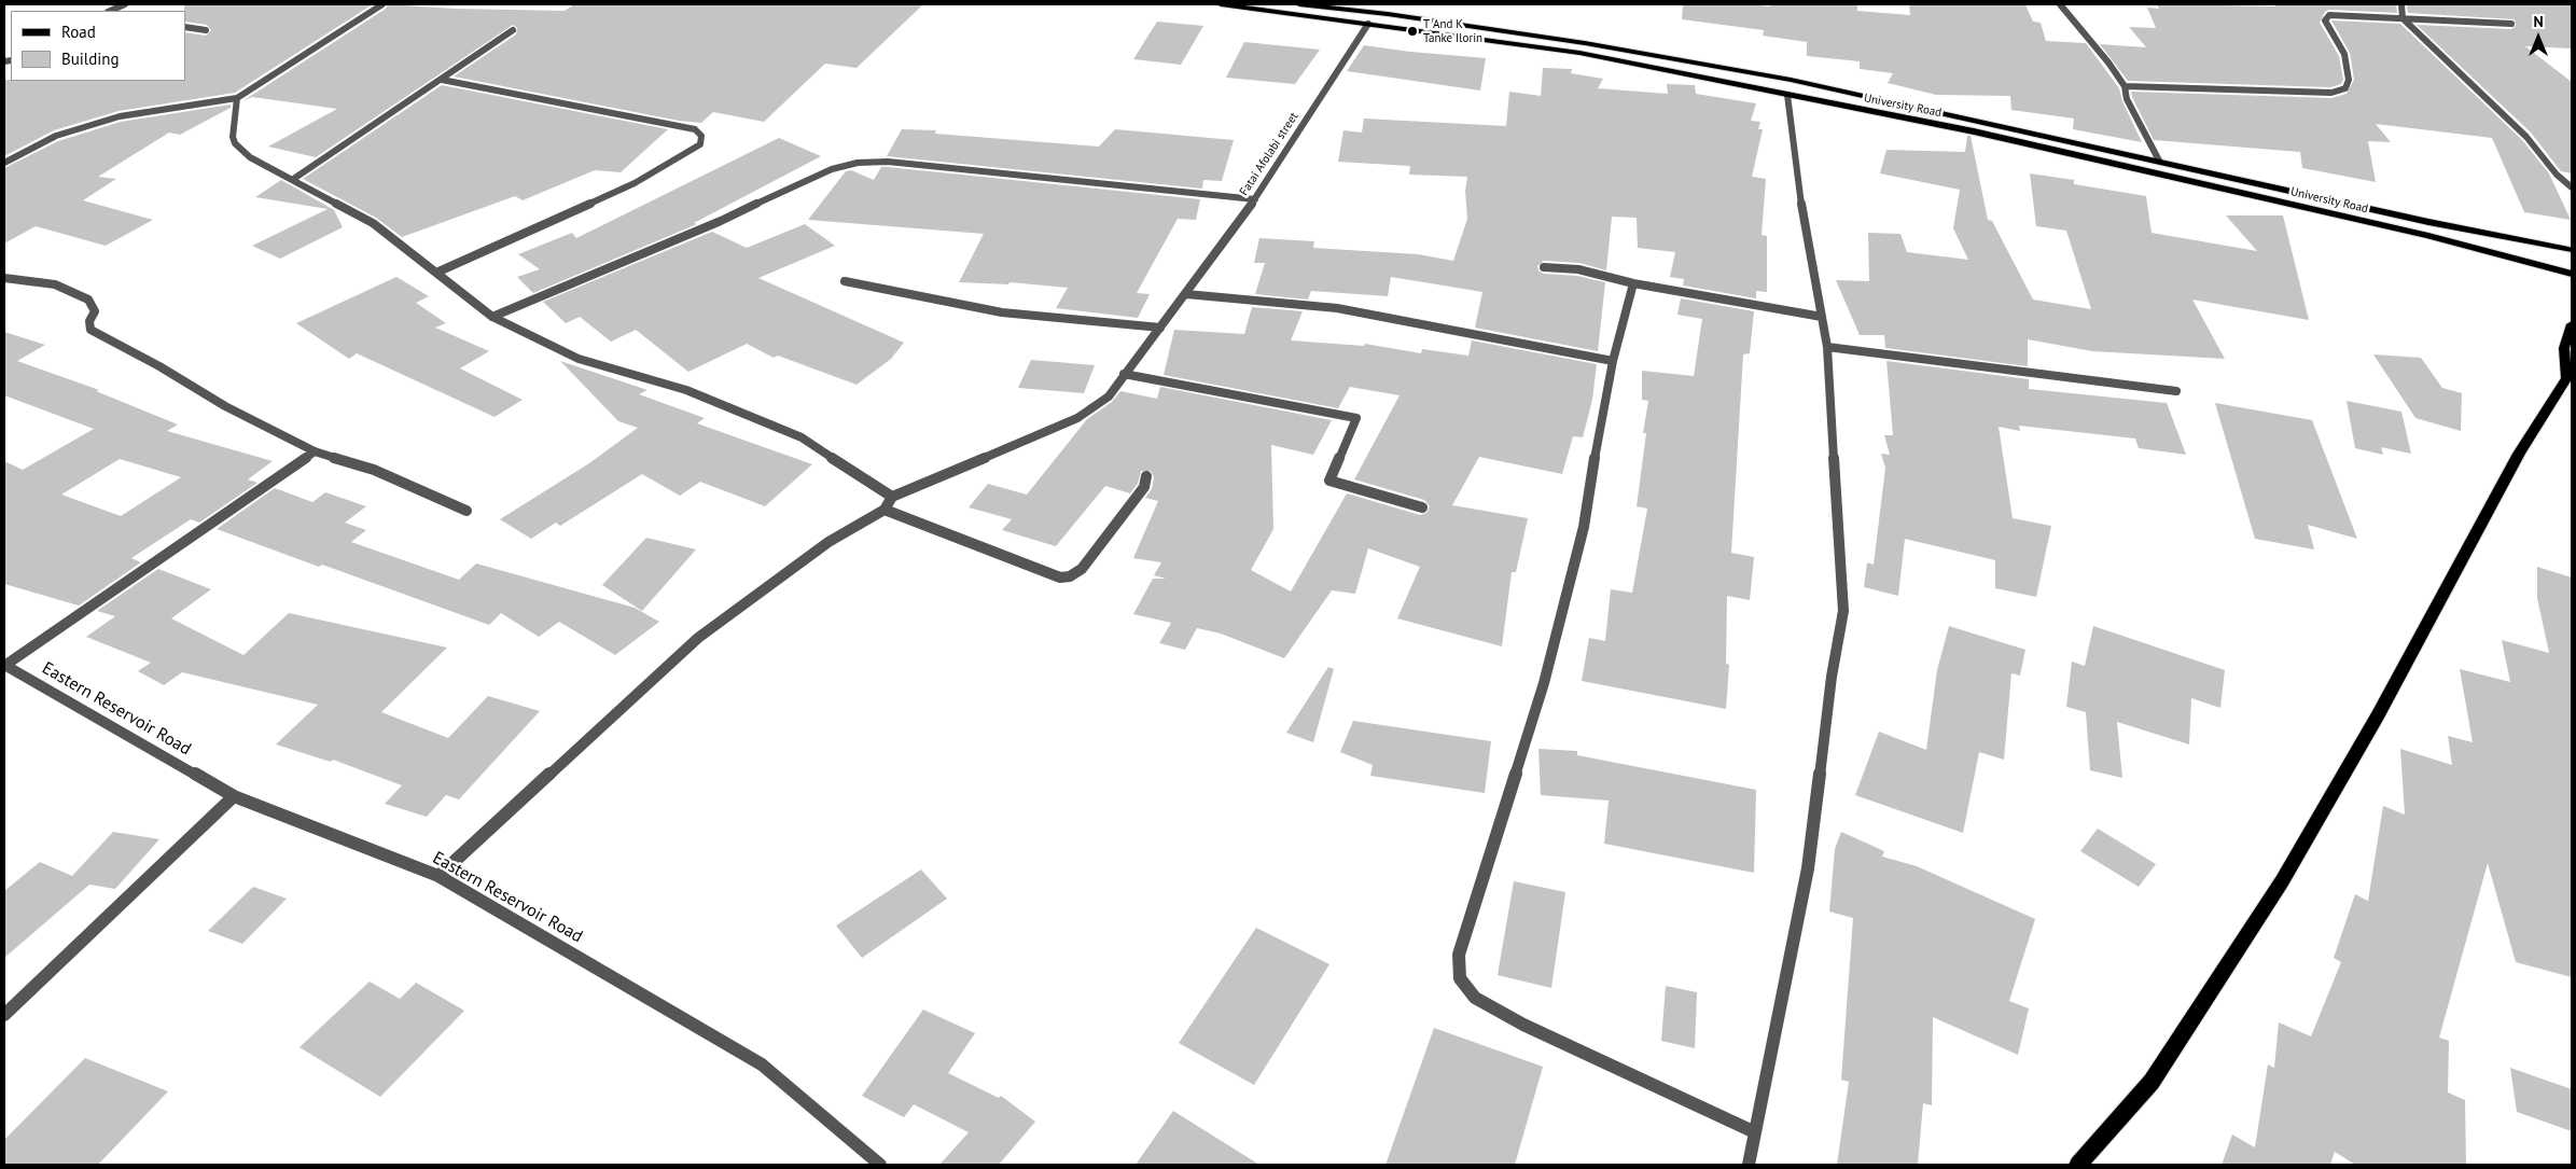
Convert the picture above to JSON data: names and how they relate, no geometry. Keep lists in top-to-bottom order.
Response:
{
  "streets": {
    "main road": ["University Road"],
    "street": ["Fatai Afolabi street", "Eastern Reservoir Road"]
  },
  "crossings": [
    ["University Road", "Fatai Afolabi street"]
  ],
  "places": ["T And K Tanke Ilorin"],
  "legend": ["Road", "Building"],
  "north": "top"
}
